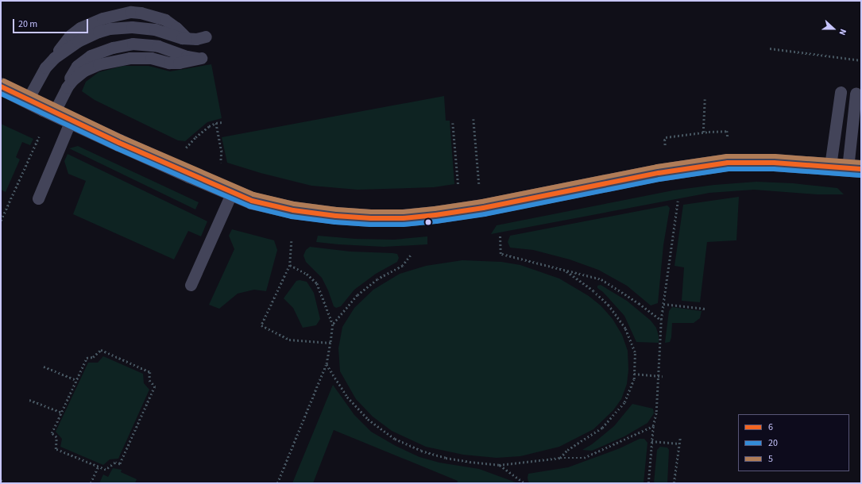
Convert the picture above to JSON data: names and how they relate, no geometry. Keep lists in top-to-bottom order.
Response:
{
  "lines": ["transit line 5", "transit line 6", "transit line 20"],
  "legend": ["6", "20", "5"],
  "scale_bar": "20 m",
  "north": "right"
}
